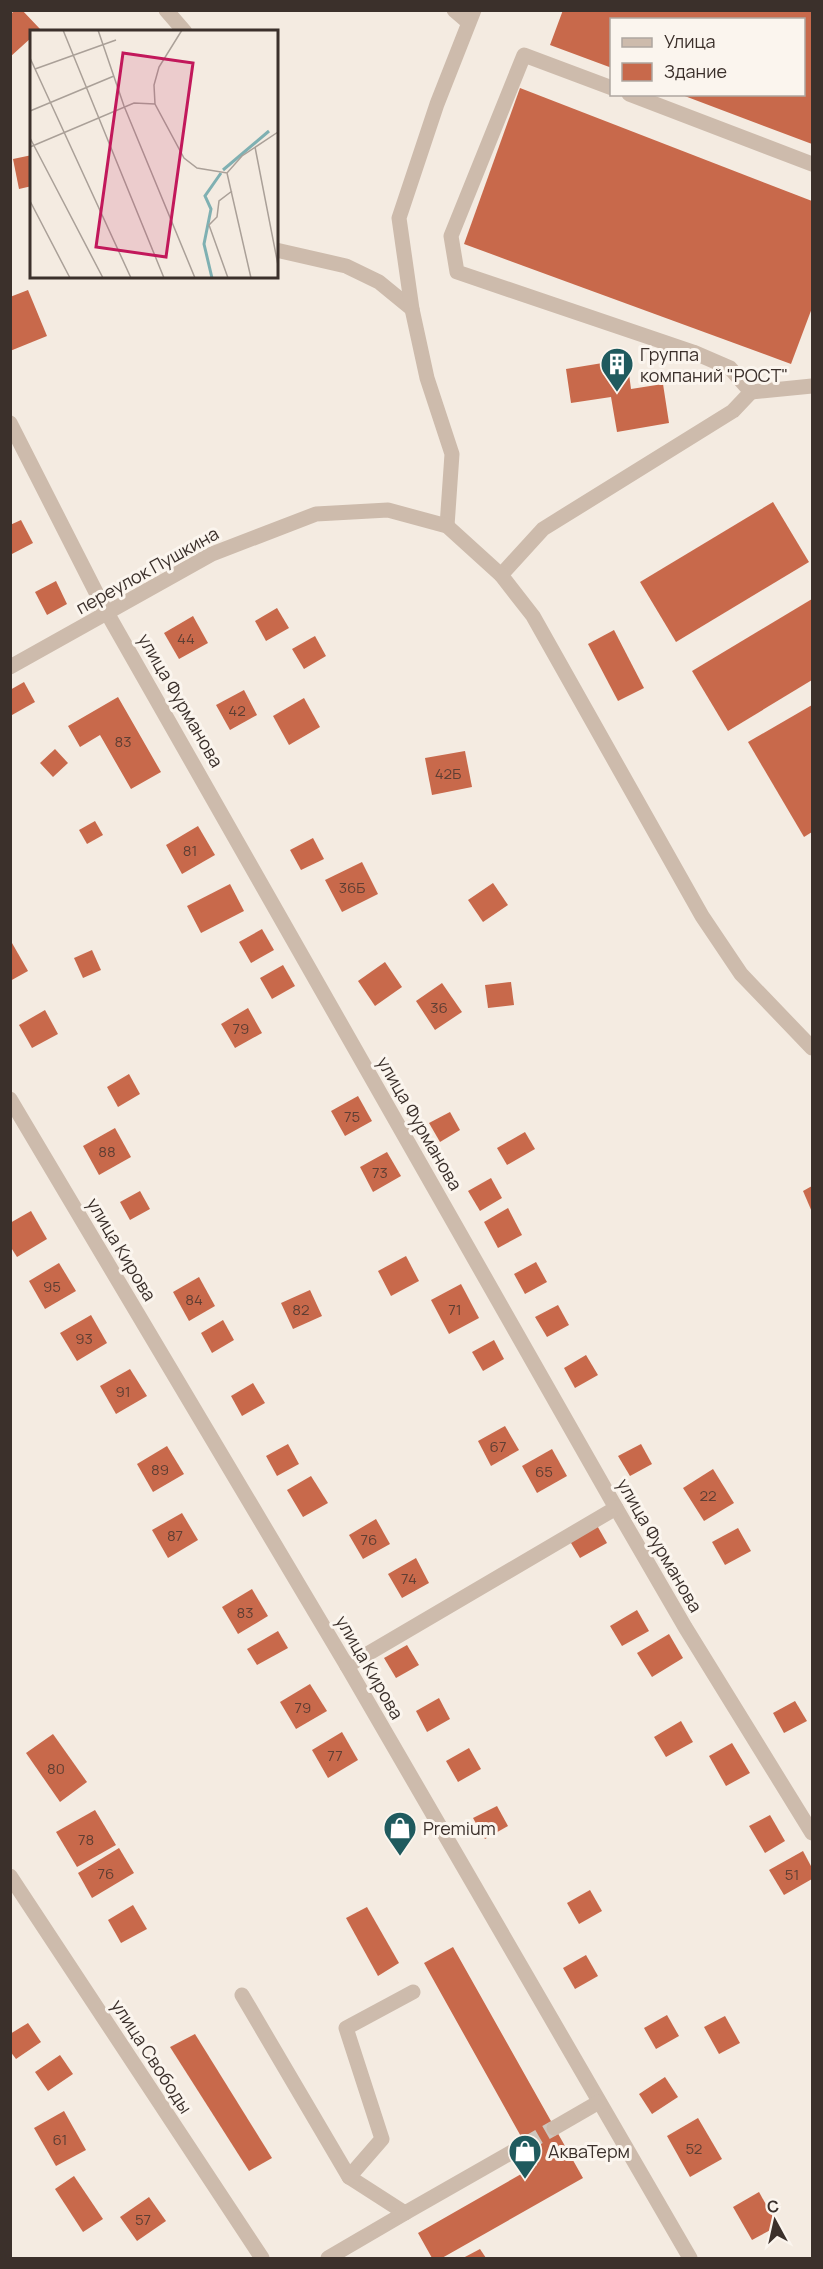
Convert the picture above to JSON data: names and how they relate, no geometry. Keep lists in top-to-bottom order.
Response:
{
  "streets": {
    "street": [
      "переулок Пушкина",
      "улица Фурманова",
      "улица Кирова",
      "улица Свободы"
    ]
  },
  "crossings": [
    ["переулок Пушкина", "улица Фурманова"]
  ],
  "places": {
    "building": ["Группа компаний \"РОСТ\""],
    "shop": ["Premium", "АкваТерм"]
  },
  "house_numbers": [
    "44",
    "42",
    "83",
    "42Б",
    "81",
    "36Б",
    "36",
    "79",
    "75",
    "88",
    "73",
    "95",
    "84",
    "82",
    "71",
    "93",
    "91",
    "67",
    "89",
    "65",
    "22",
    "87",
    "76",
    "74",
    "83",
    "79",
    "77",
    "80",
    "78",
    "76",
    "51",
    "61",
    "52",
    "57"
  ],
  "legend": ["Улица", "Здание"],
  "north": "top"
}
